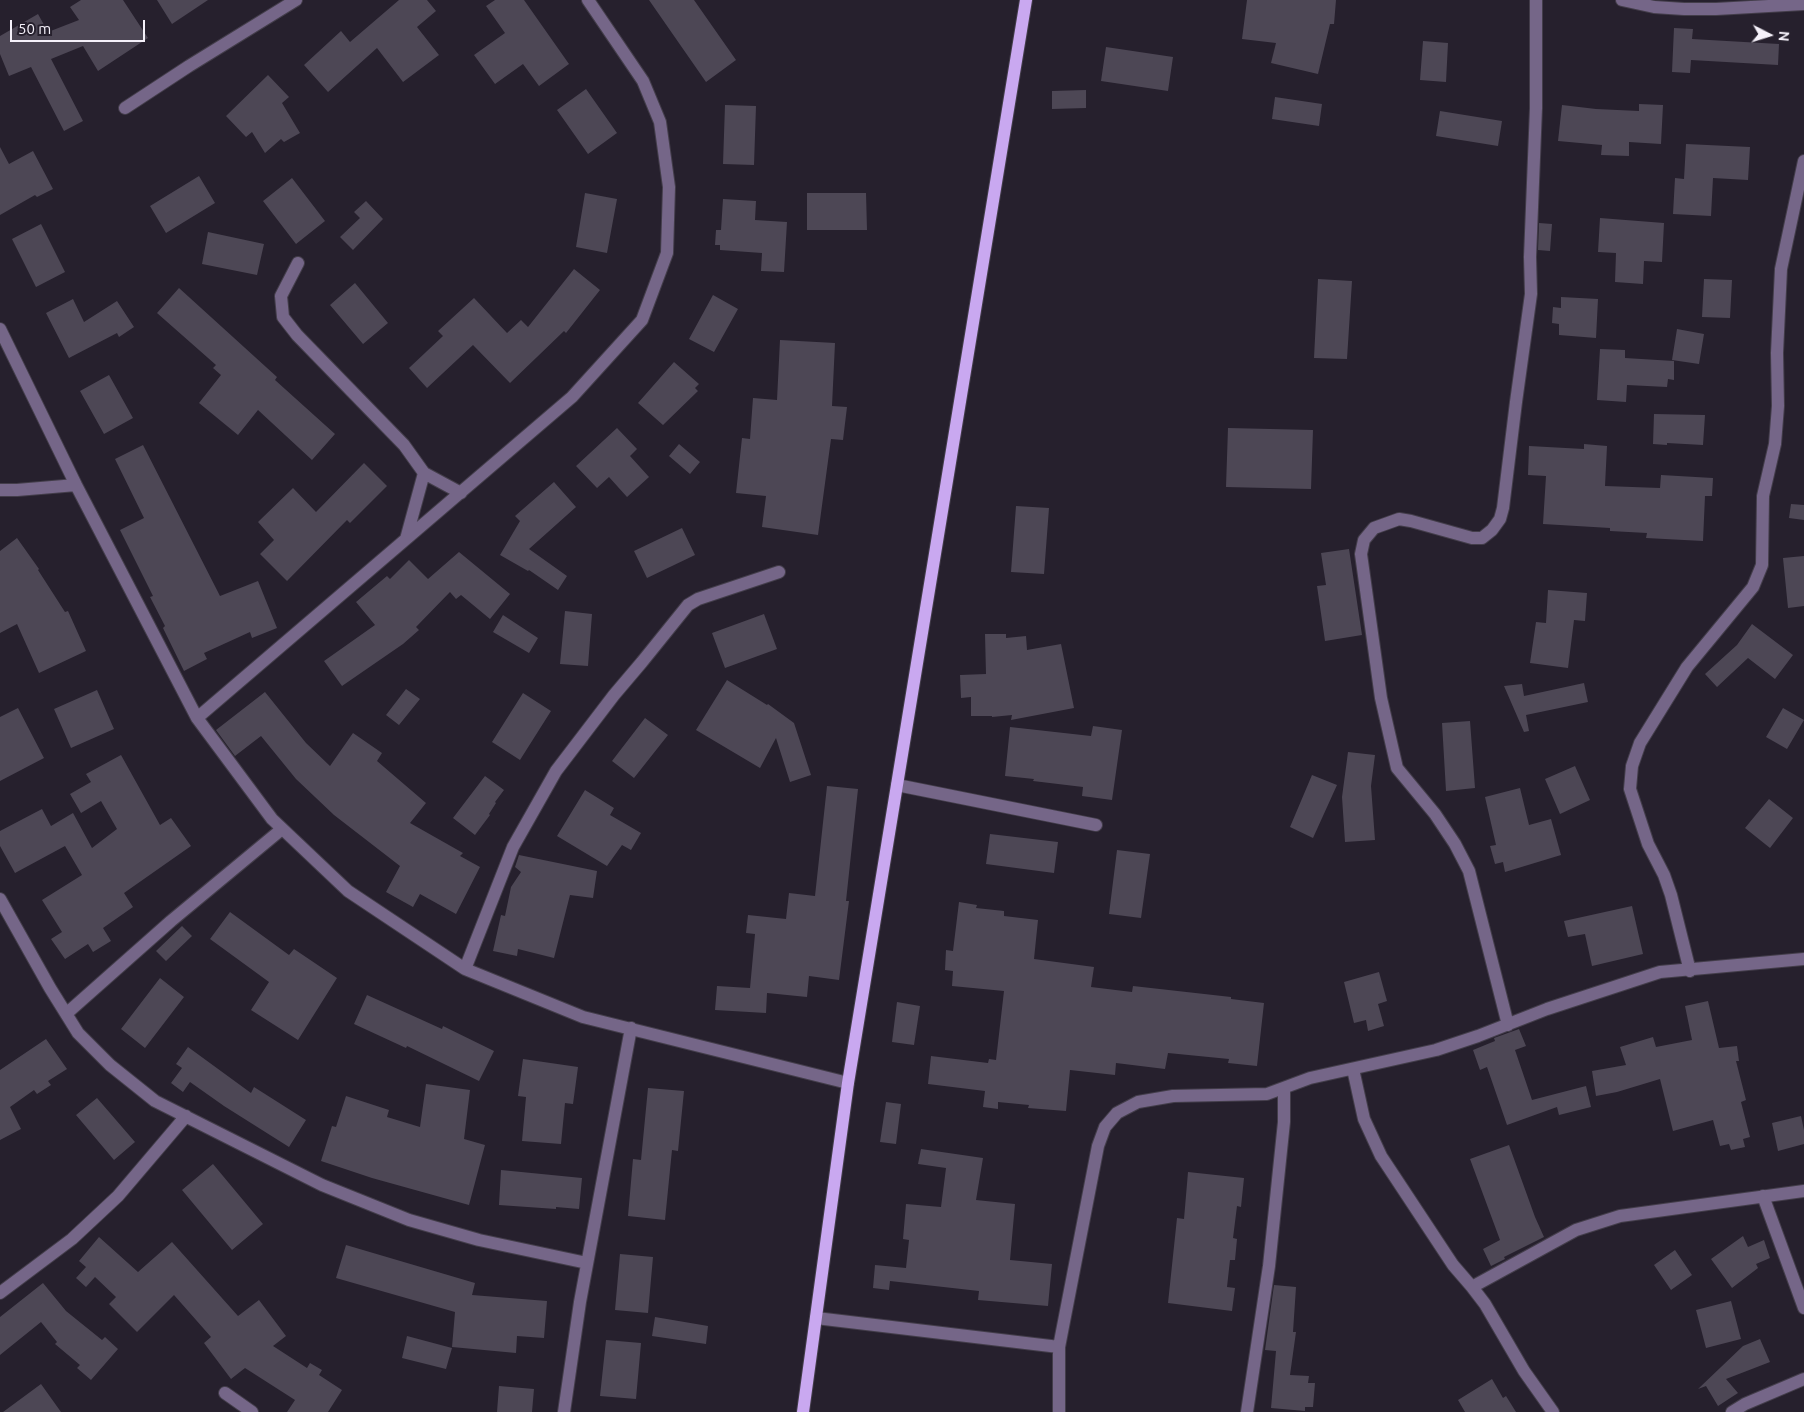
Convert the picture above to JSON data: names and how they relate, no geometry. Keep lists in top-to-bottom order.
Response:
{
  "scale_bar": "50 m",
  "north": "right"
}
